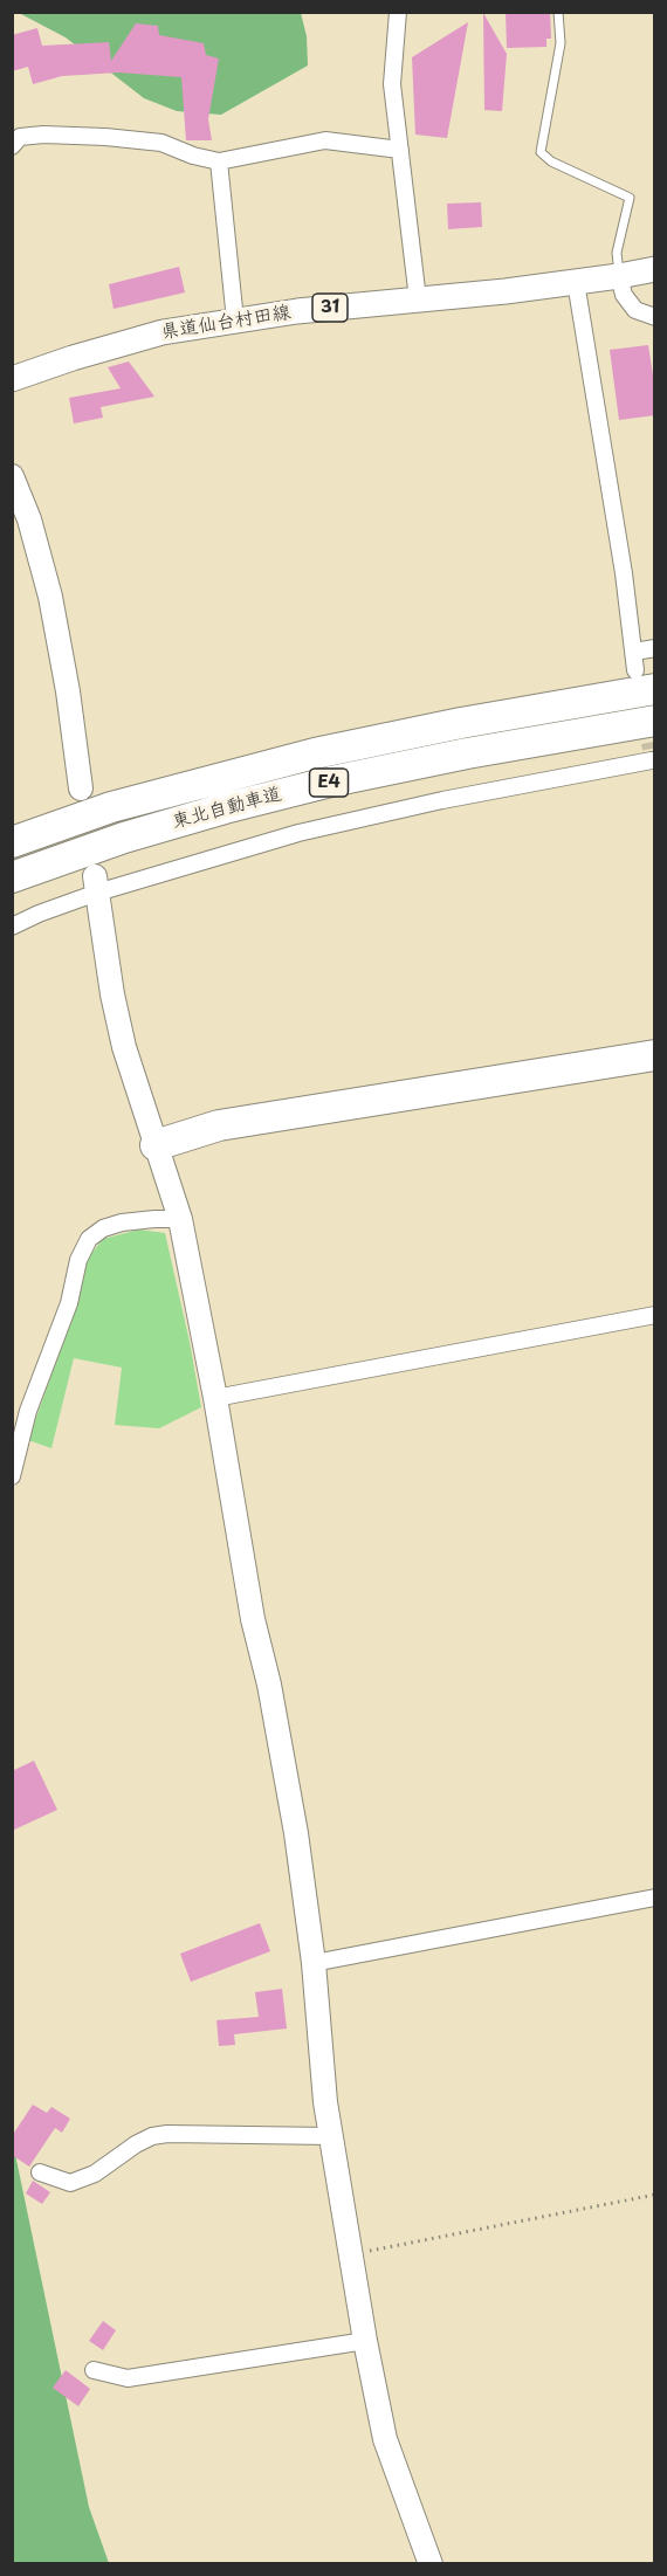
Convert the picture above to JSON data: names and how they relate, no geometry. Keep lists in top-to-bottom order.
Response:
{
  "streets": {
    "highway": ["E4", "東北自動車道"],
    "main road": ["31", "県道仙台村田線"]
  }
}
